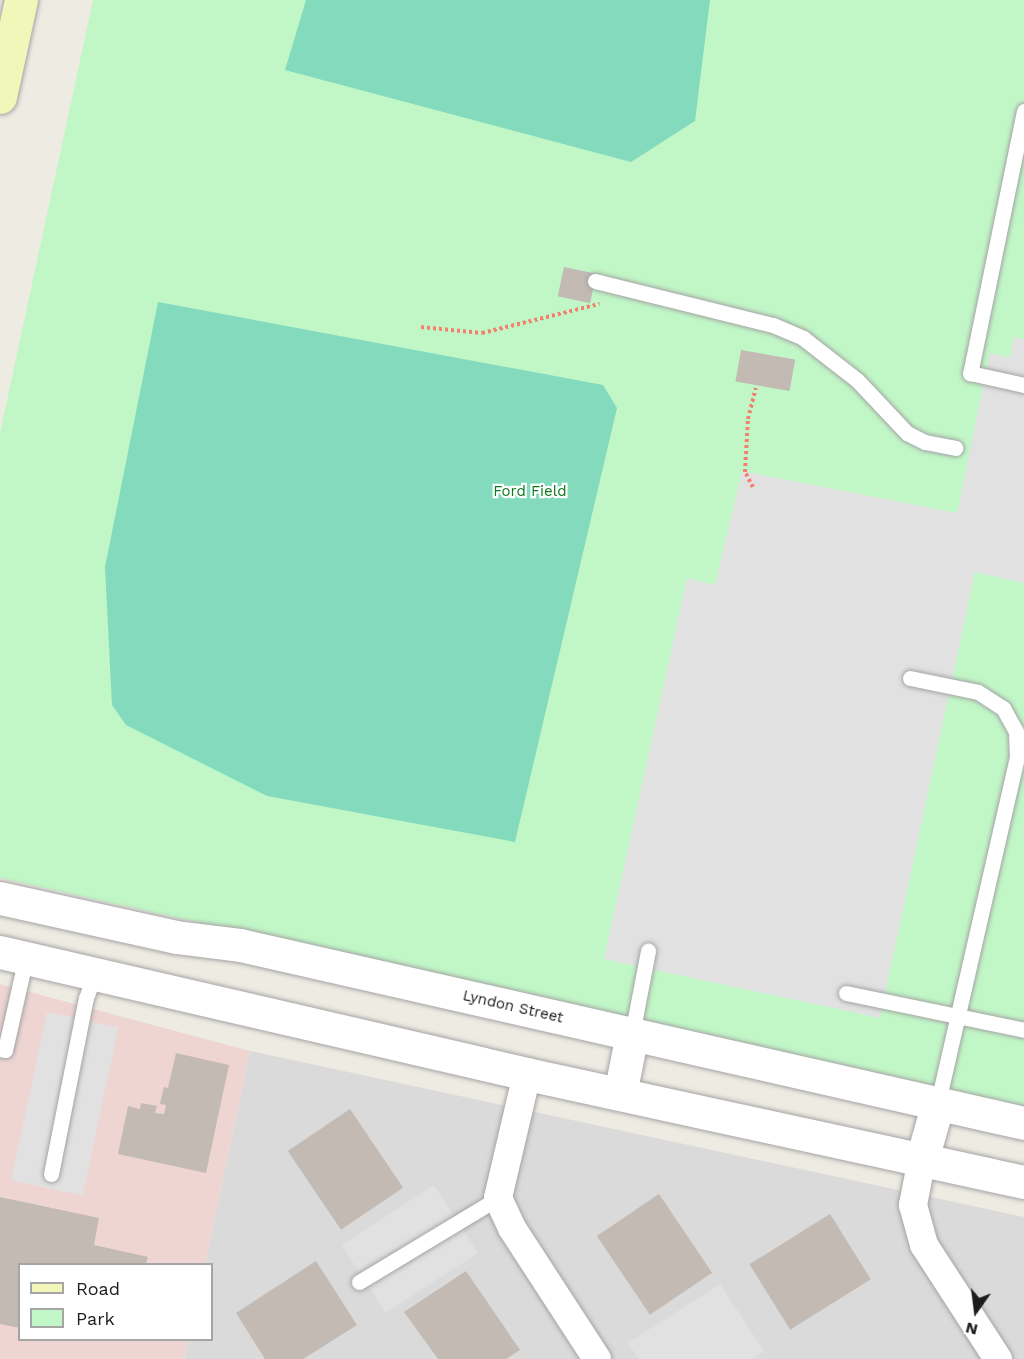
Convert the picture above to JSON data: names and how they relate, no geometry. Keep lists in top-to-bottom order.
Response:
{
  "streets": {
    "street": ["Lyndon Street"]
  },
  "parks": ["Ford Field"],
  "legend": ["Road", "Park"],
  "north": "bottom"
}
